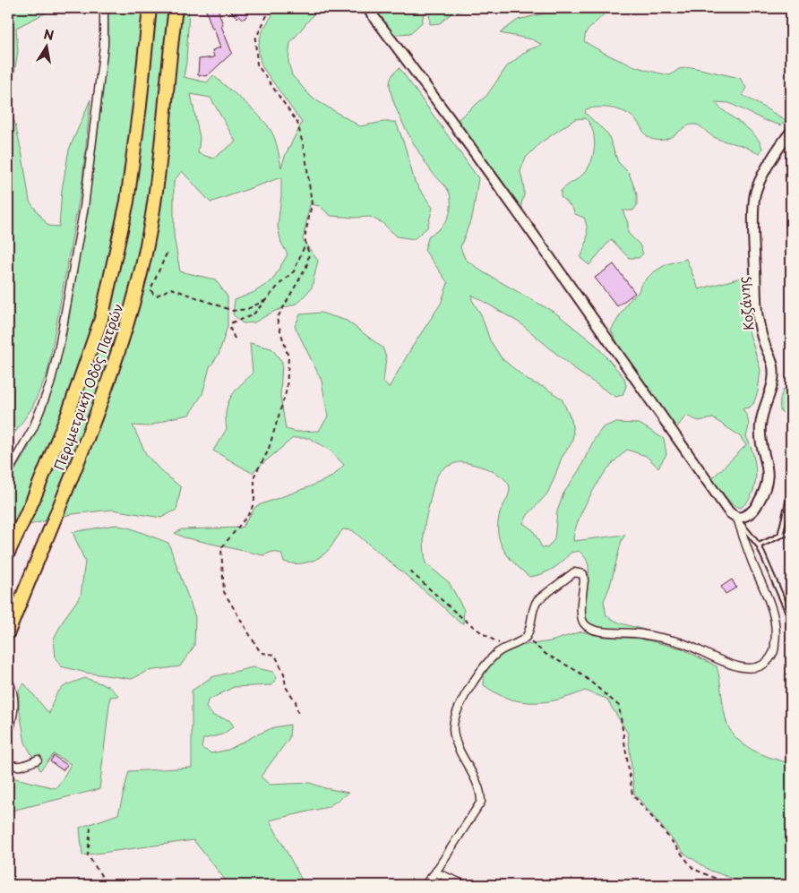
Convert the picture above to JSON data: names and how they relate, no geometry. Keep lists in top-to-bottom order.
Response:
{
  "streets": {
    "highway": ["Περιμετρική Οδός Πατρών"],
    "street": ["Κοζάνης"]
  },
  "north": "top"
}
